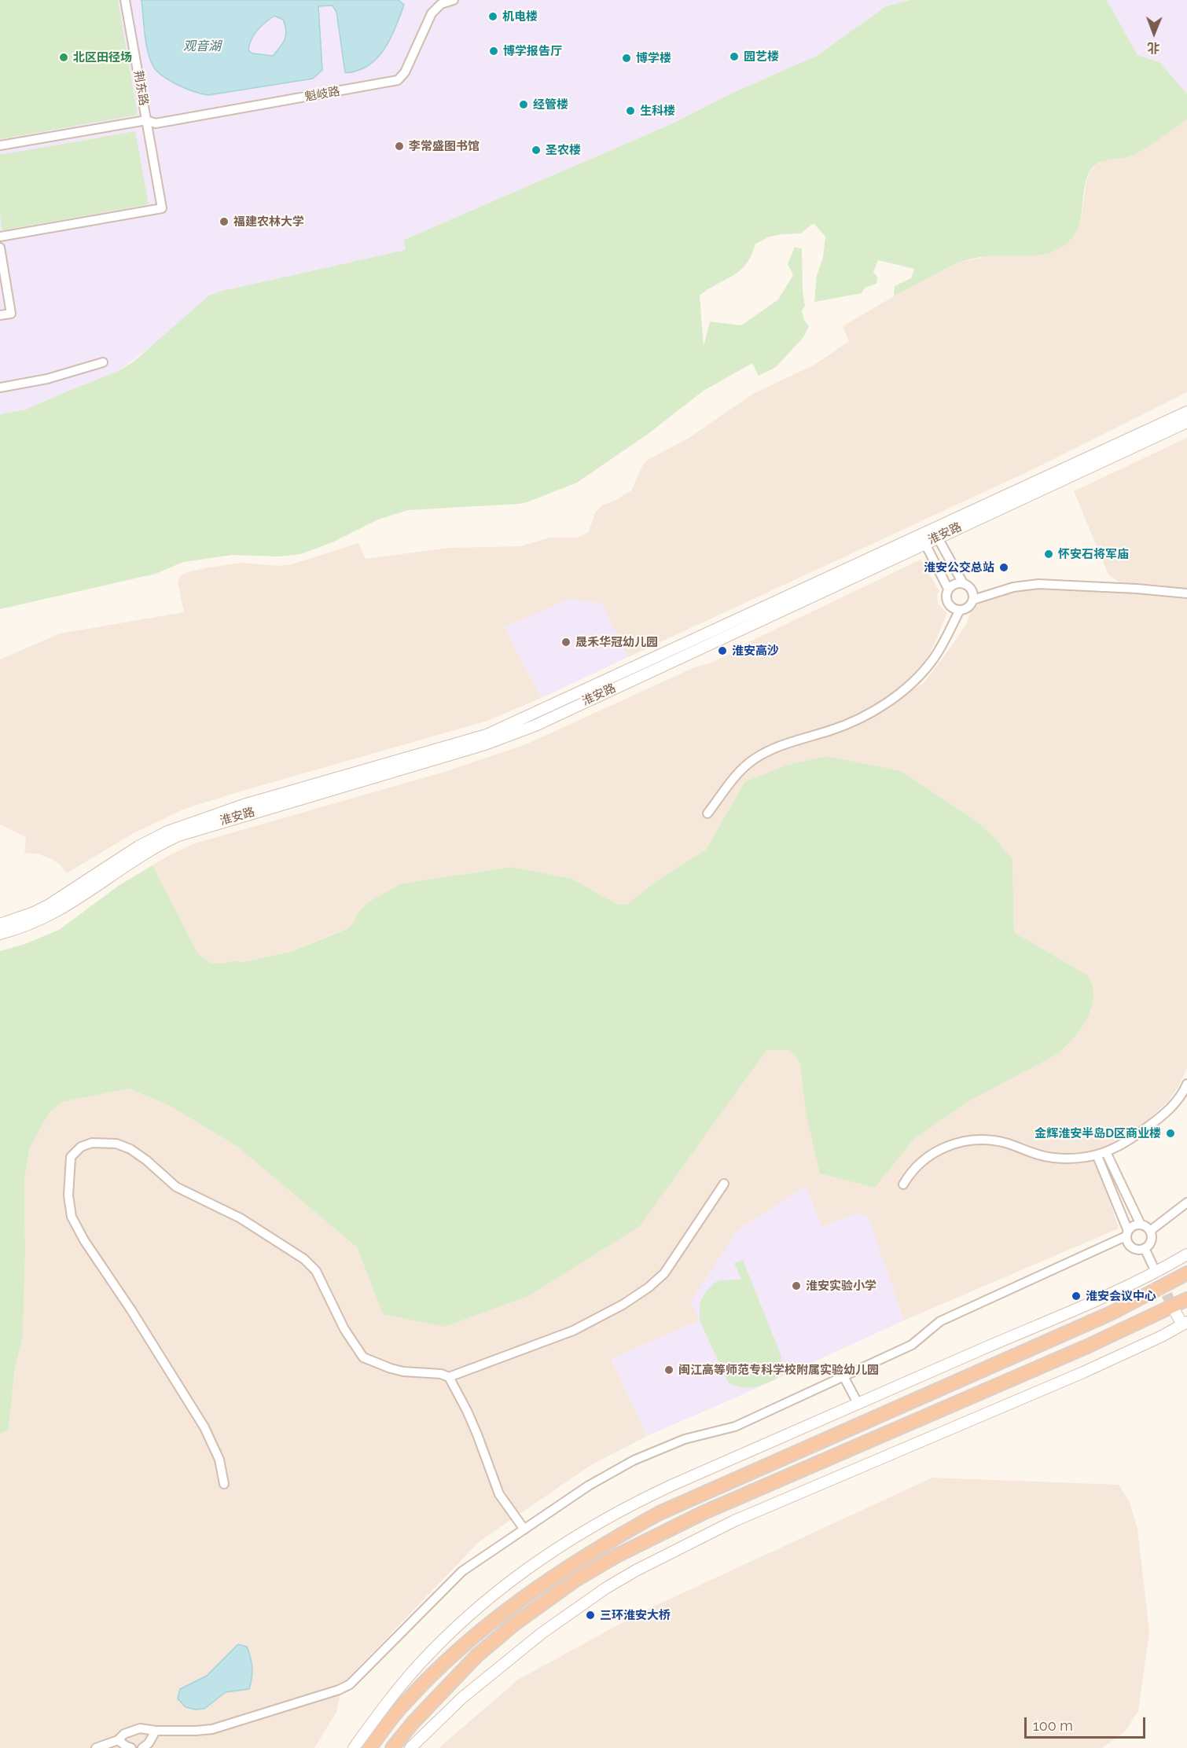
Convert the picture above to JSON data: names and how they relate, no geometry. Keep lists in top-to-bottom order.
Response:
{
  "streets": {
    "main road": ["淮安路"],
    "street": ["荆东路", "魁岐路"]
  },
  "crossings": [
    ["荆东路", "魁岐路"]
  ],
  "water": ["观音湖"],
  "places": [
    "机电楼",
    "博学报告厅",
    "园艺楼",
    "北区田径场",
    "博学楼",
    "经管楼",
    "生科楼",
    "李常盛图书馆",
    "圣农楼",
    "福建农林大学",
    "怀安石将军庙",
    "淮安公交总站",
    "晟禾华冠幼儿园",
    "淮安高沙",
    "金辉淮安半岛D区商业楼",
    "淮安实验小学",
    "淮安会议中心",
    "闽江高等师范专科学校附属实验幼儿园",
    "三环淮安大桥"
  ],
  "scale_bar": "100 m",
  "north": "bottom"
}
